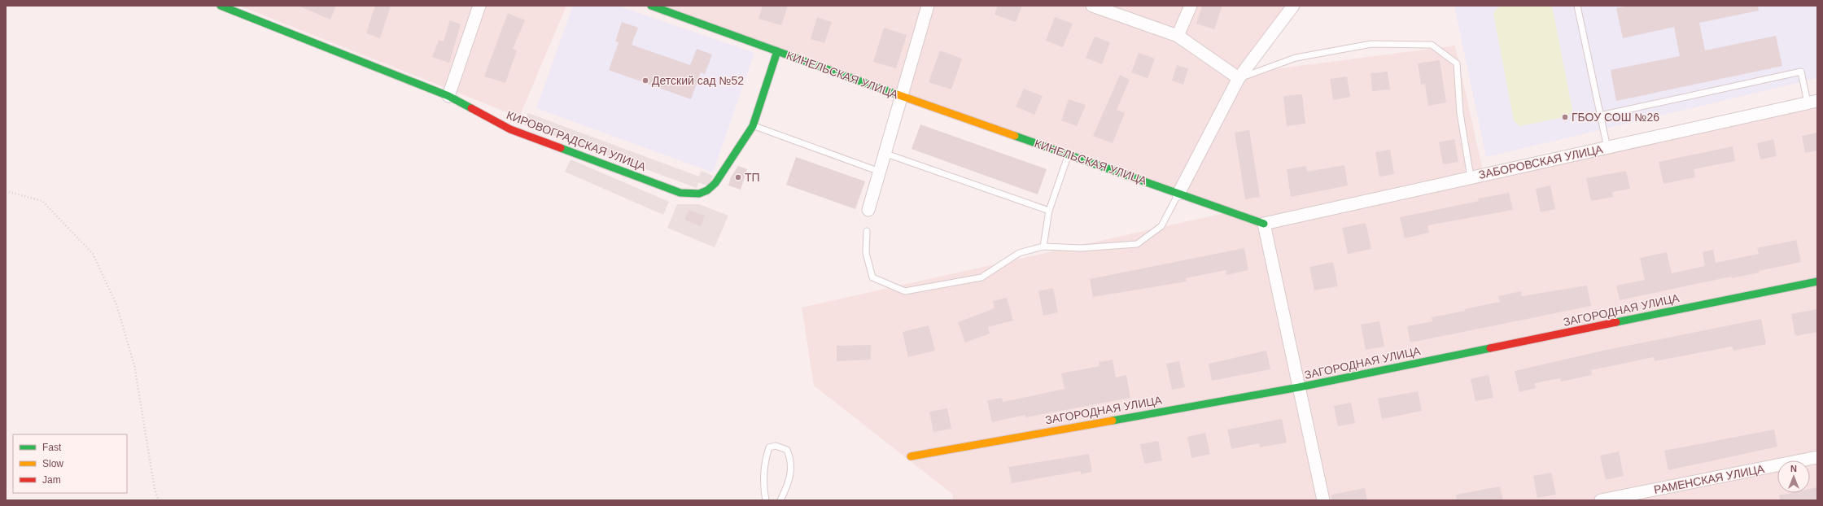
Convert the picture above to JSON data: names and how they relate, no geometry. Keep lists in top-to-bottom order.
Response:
{
  "streets": {
    "street": [
      "КИНЕЛЬСКАЯ УЛИЦА",
      "КИРОВОГРАДСКАЯ УЛИЦА",
      "ЗАБОРОВСКАЯ УЛИЦА",
      "ЗАГОРОДНАЯ УЛИЦА",
      "РАМЕНСКАЯ УЛИЦА"
    ]
  },
  "crossings": [
    ["КИНЕЛЬСКАЯ УЛИЦА", "КИРОВОГРАДСКАЯ УЛИЦА"],
    ["КИНЕЛЬСКАЯ УЛИЦА", "ЗАБОРОВСКАЯ УЛИЦА"]
  ],
  "places": ["Детский сад №52", "ГБОУ СОШ №26", "ТП"],
  "legend": ["Fast", "Slow", "Jam"],
  "north": "top"
}
